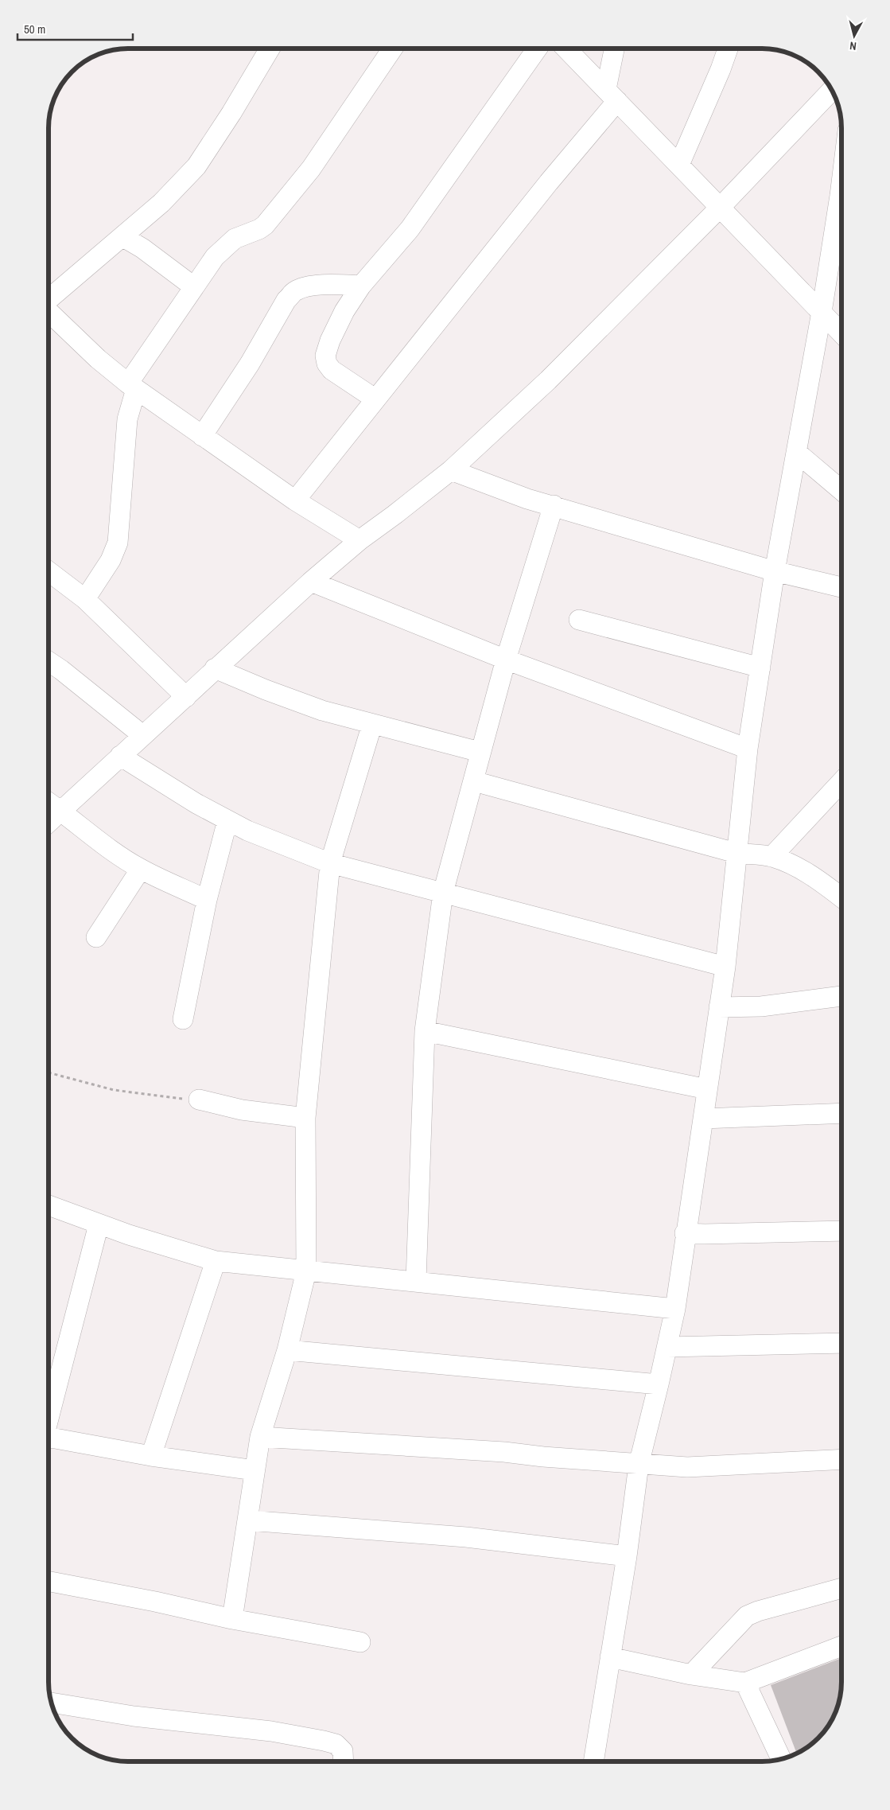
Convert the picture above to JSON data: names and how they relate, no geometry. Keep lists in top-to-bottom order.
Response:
{
  "scale_bar": "50 m",
  "north": "bottom"
}
